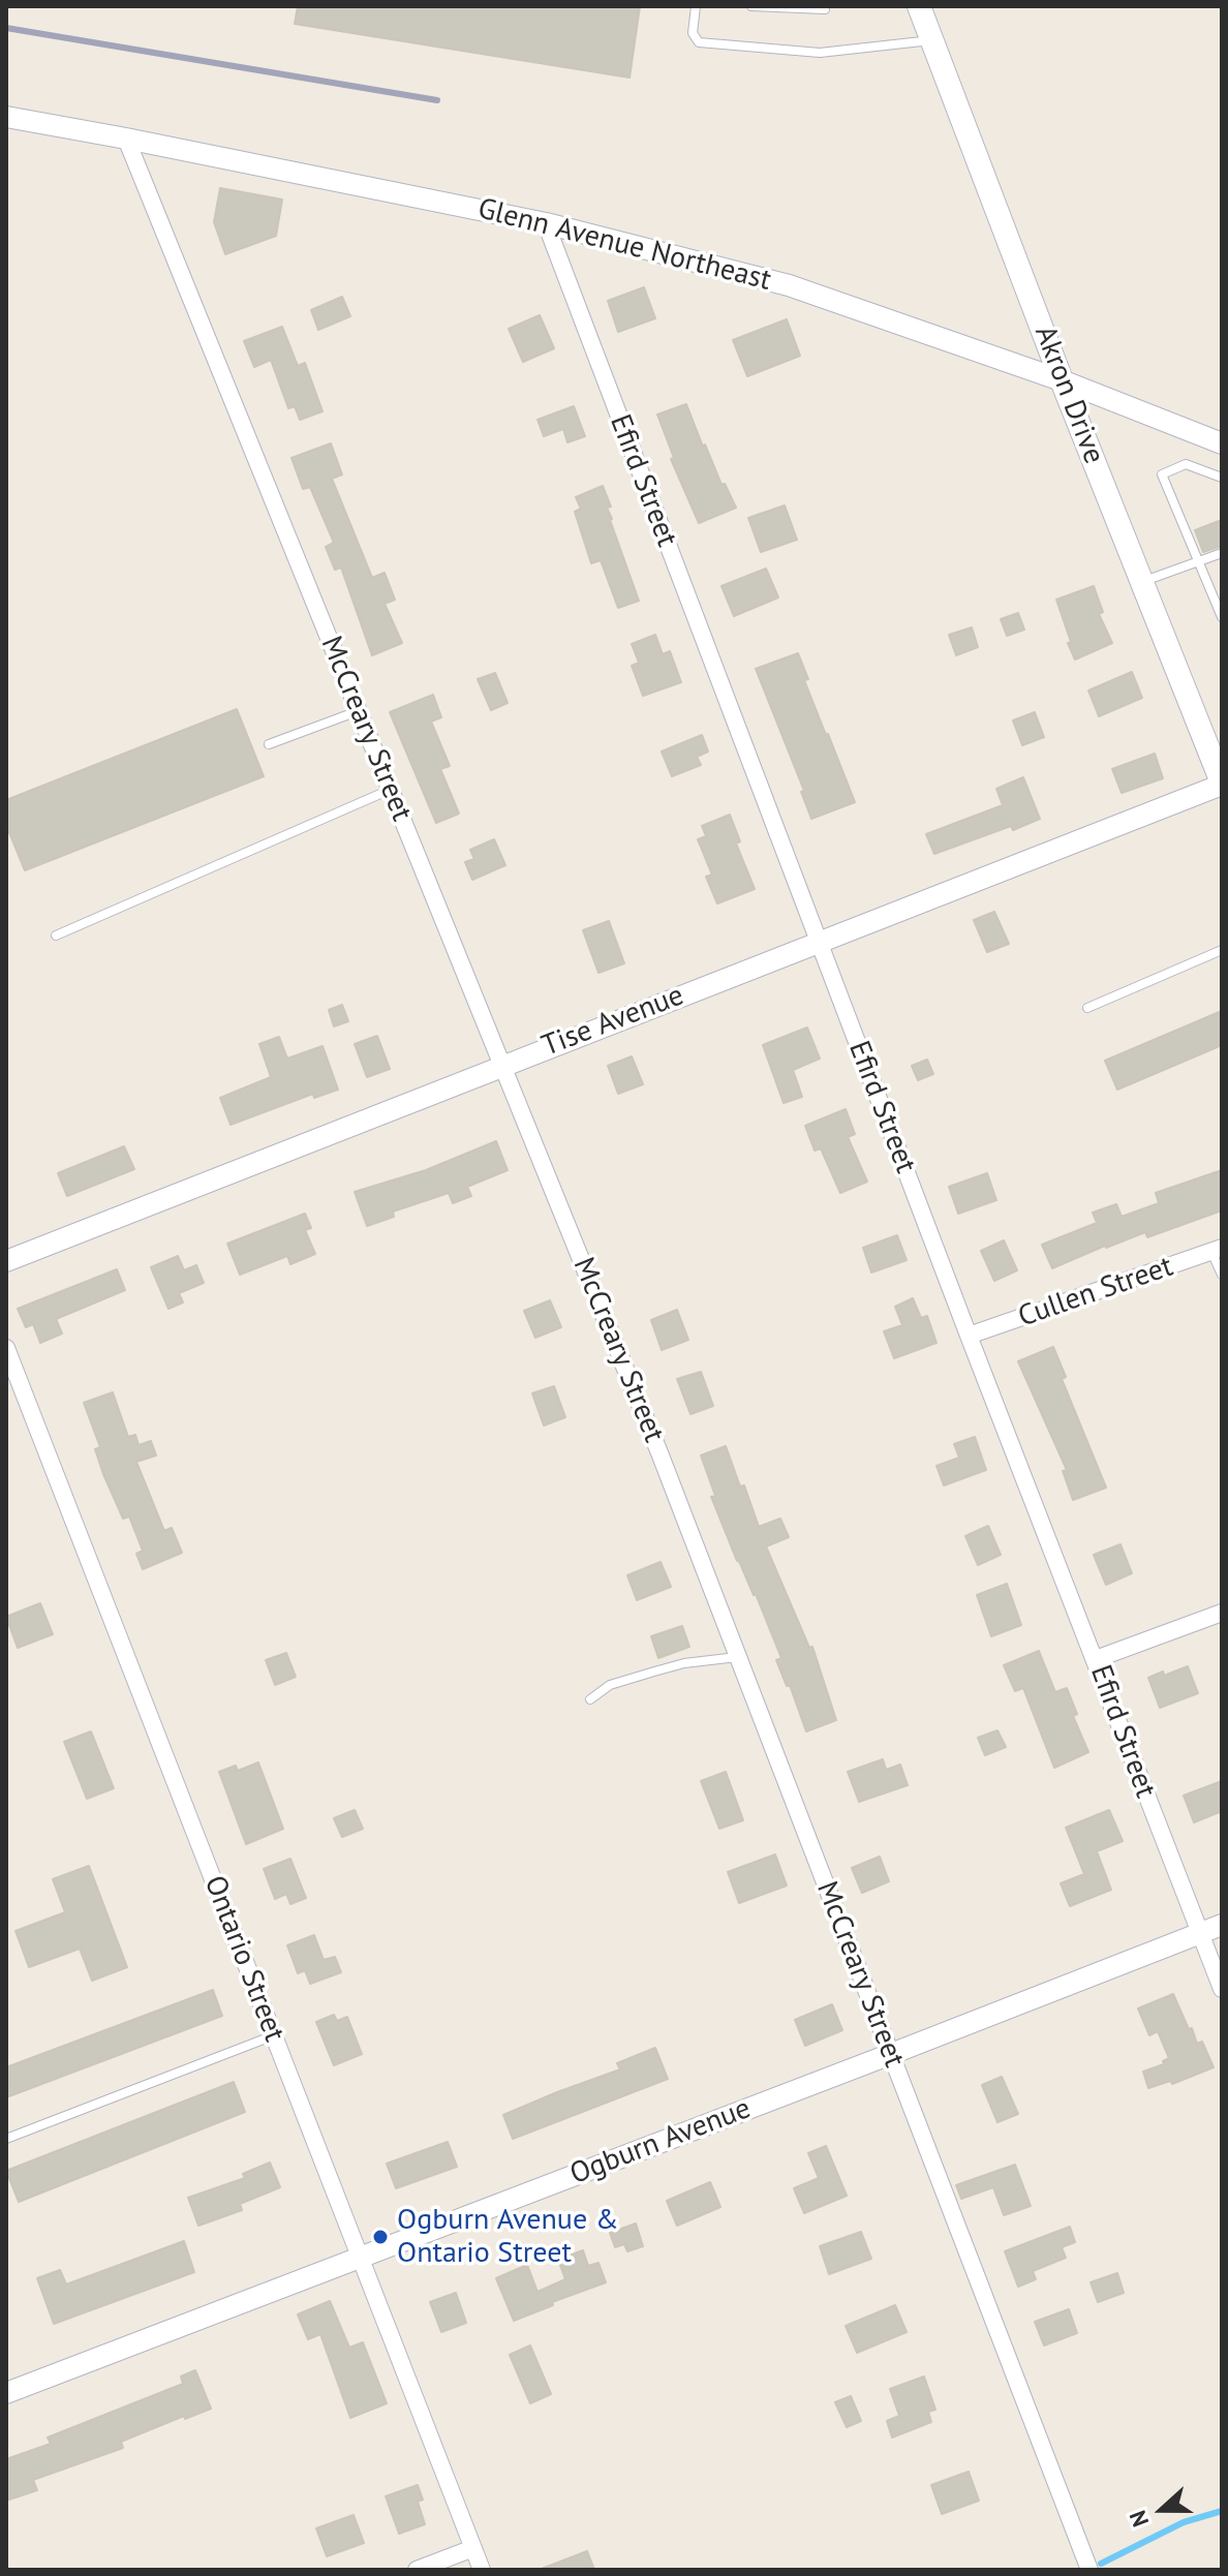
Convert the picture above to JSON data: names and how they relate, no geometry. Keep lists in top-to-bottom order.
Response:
{
  "streets": {
    "main road": ["Akron Drive"],
    "street": [
      "Glenn Avenue Northeast",
      "Efird Street",
      "McCreary Street",
      "Tise Avenue",
      "Cullen Street",
      "Ontario Street",
      "Ogburn Avenue"
    ]
  },
  "crossings": [
    ["Glenn Avenue Northeast", "Akron Drive"],
    ["Glenn Avenue Northeast", "Efird Street"],
    ["Glenn Avenue Northeast", "McCreary Street"],
    ["Akron Drive", "Tise Avenue"],
    ["Efird Street", "Tise Avenue"],
    ["Efird Street", "Cullen Street"],
    ["Efird Street", "Ogburn Avenue"],
    ["McCreary Street", "Tise Avenue"],
    ["McCreary Street", "Ogburn Avenue"],
    ["Ontario Street", "Ogburn Avenue"]
  ],
  "places": ["Ogburn Avenue & Ontario Street"],
  "north": "left"
}
